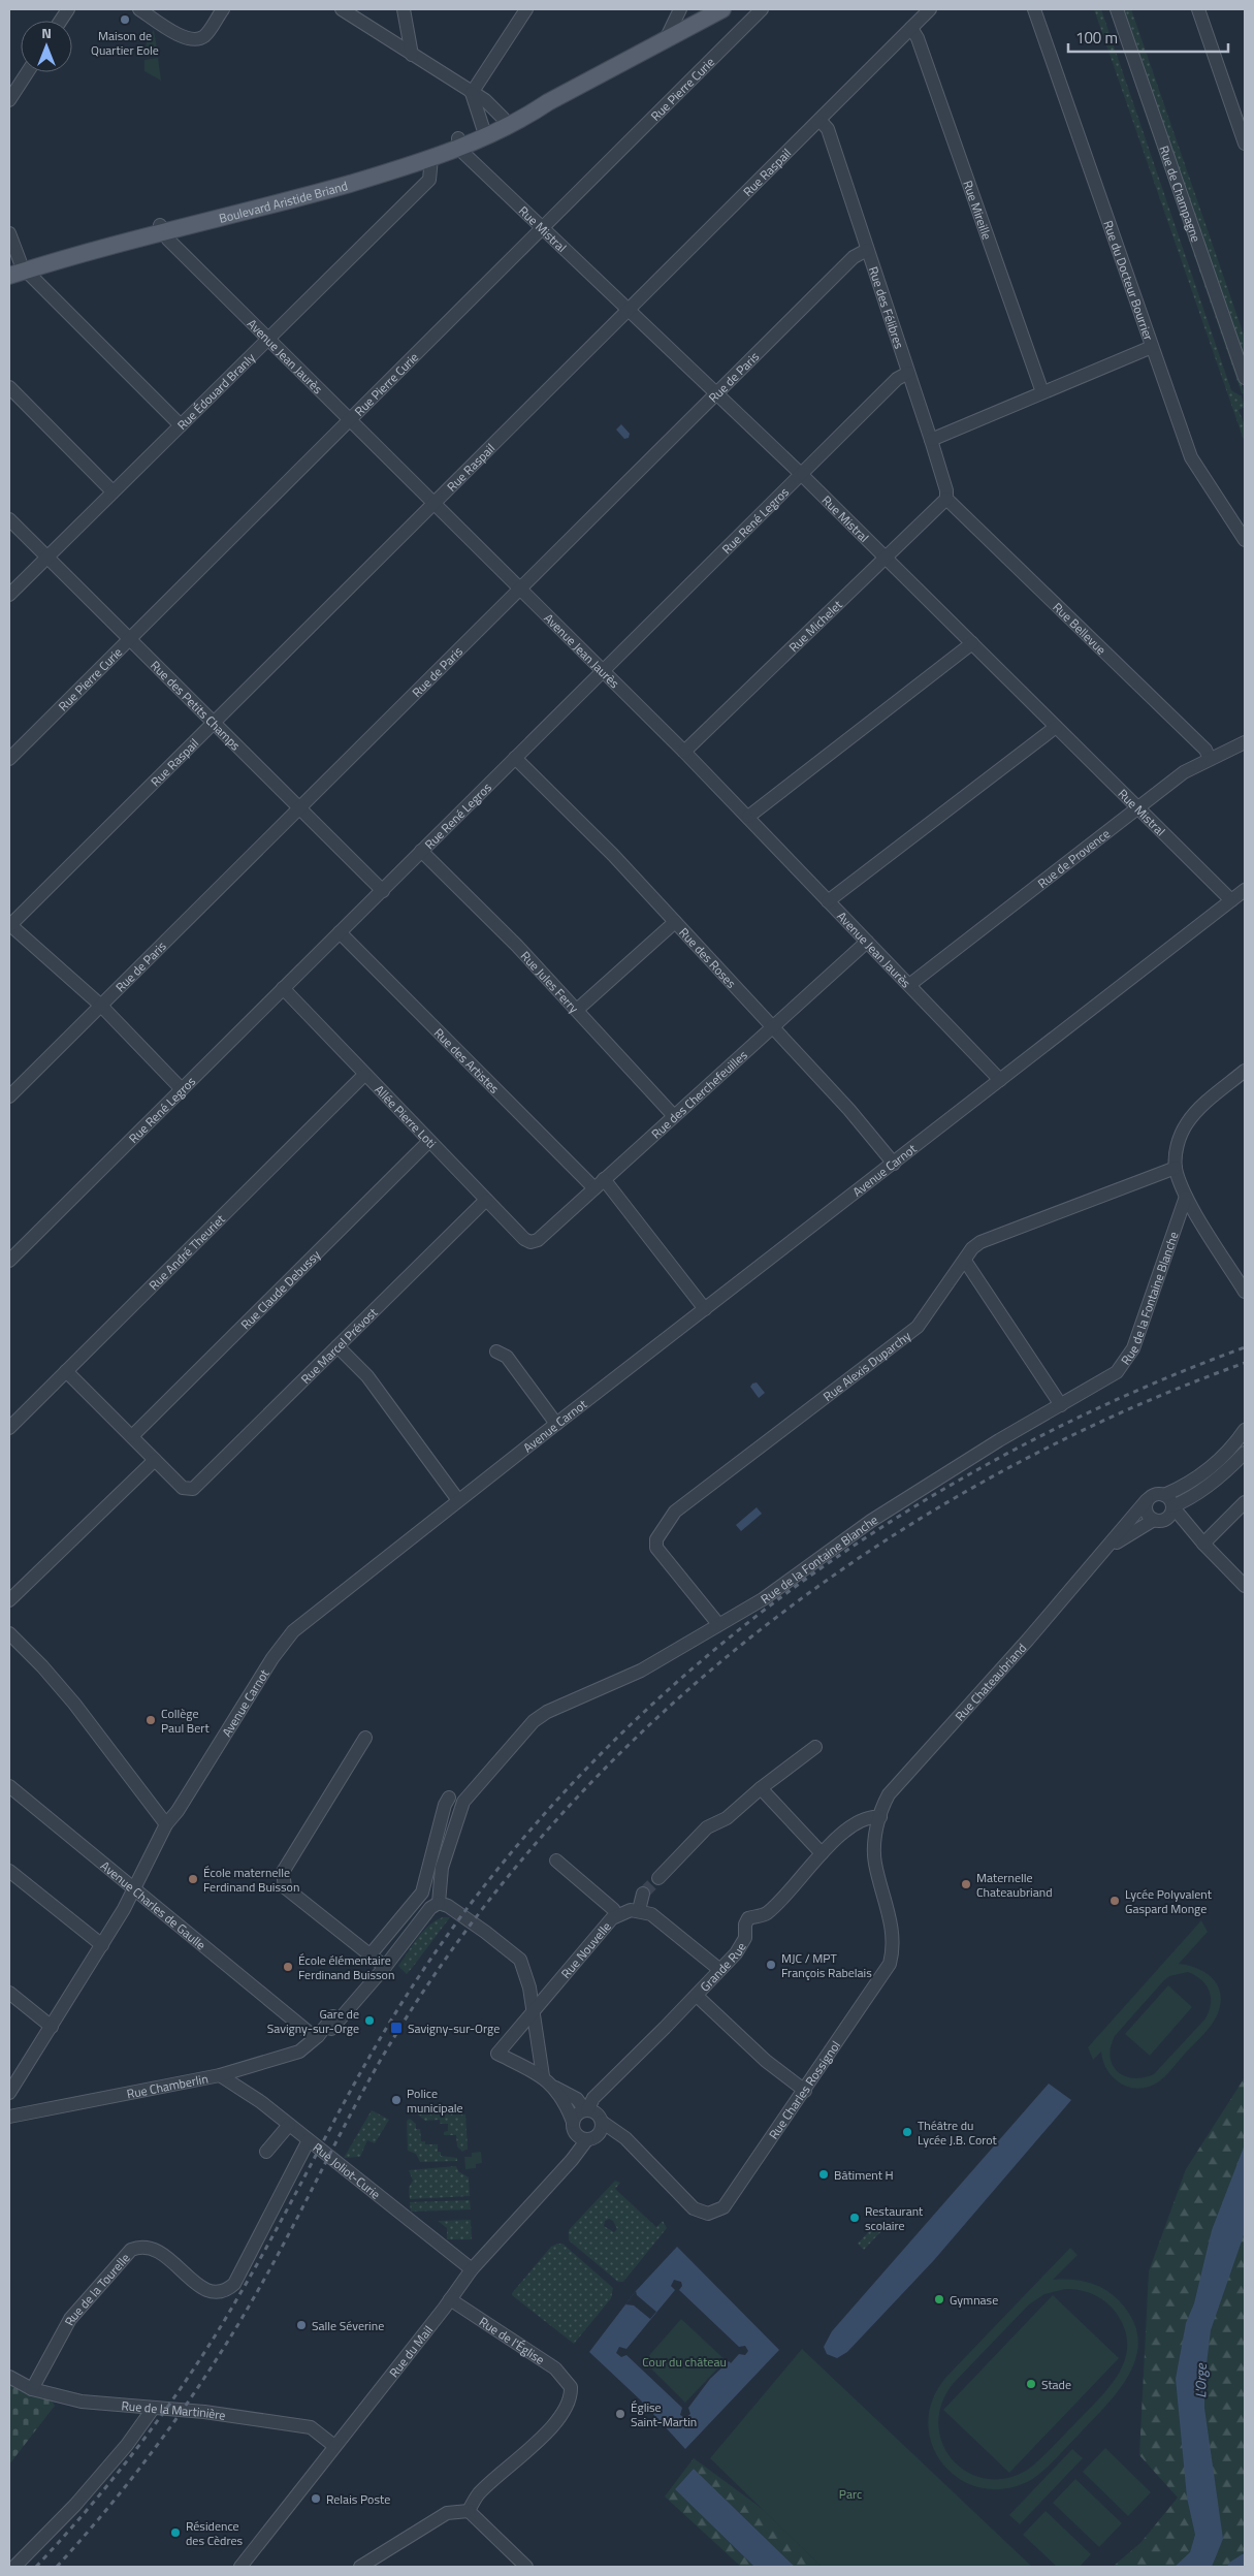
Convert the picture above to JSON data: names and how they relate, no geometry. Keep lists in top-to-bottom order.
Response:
{
  "streets": {
    "main road": ["Boulevard Aristide Briand"],
    "street": [
      "Rue Pierre Curie",
      "Rue Raspail",
      "Rue de Champagne",
      "Rue Mireille",
      "Rue Mistral",
      "Rue du Docteur Bourrier",
      "Rue des Félibres",
      "Avenue Jean Jaurès",
      "Rue de Paris",
      "Rue Édouard Branly",
      "Rue René Legros",
      "Rue Michelet",
      "Rue Bellevue",
      "Rue des Petits Champs",
      "Rue de Provence",
      "Rue des Roses",
      "Rue Jules Ferry",
      "Rue des Artistes",
      "Rue des Cherchefeuilles",
      "Allée Pierre Loti",
      "Avenue Carnot",
      "Rue André Theuriet",
      "Rue Claude Debussy",
      "Rue de la Fontaine Blanche",
      "Rue Marcel Prévost",
      "Rue Alexis Duparchy",
      "Rue Chateaubriand",
      "Avenue Charles de Gaulle",
      "Rue Nouvelle",
      "Grande Rue",
      "Rue Chamberlin",
      "Rue Charles Rossignol",
      "Rue Joliot-Curie",
      "Rue de la Tourelle",
      "Rue de l'Église",
      "Rue du Mail",
      "Rue de la Martinière"
    ]
  },
  "crossings": [
    ["Rue Pierre Curie", "Rue Mistral"],
    ["Rue Pierre Curie", "Avenue Jean Jaurès"],
    ["Rue Pierre Curie", "Rue des Petits Champs"],
    ["Rue Raspail", "Rue Mireille"],
    ["Rue Raspail", "Rue Mistral"],
    ["Rue Raspail", "Rue des Félibres"],
    ["Rue Raspail", "Avenue Jean Jaurès"],
    ["Rue Raspail", "Rue des Petits Champs"],
    ["Boulevard Aristide Briand", "Rue Mistral"],
    ["Boulevard Aristide Briand", "Avenue Jean Jaurès"],
    ["Boulevard Aristide Briand", "Rue Édouard Branly"],
    ["Rue Mistral", "Rue de Paris"],
    ["Rue Mistral", "Rue René Legros"],
    ["Rue Mistral", "Rue Michelet"],
    ["Rue Mistral", "Rue de Provence"],
    ["Rue Mistral", "Avenue Carnot"],
    ["Rue des Félibres", "Rue de Paris"],
    ["Rue des Félibres", "Rue René Legros"],
    ["Rue des Félibres", "Rue Michelet"],
    ["Rue des Félibres", "Rue Bellevue"],
    ["Avenue Jean Jaurès", "Rue de Paris"],
    ["Avenue Jean Jaurès", "Rue Édouard Branly"],
    ["Avenue Jean Jaurès", "Rue René Legros"],
    ["Avenue Jean Jaurès", "Rue Michelet"],
    ["Avenue Jean Jaurès", "Rue de Provence"],
    ["Avenue Jean Jaurès", "Rue des Cherchefeuilles"],
    ["Avenue Jean Jaurès", "Avenue Carnot"],
    ["Rue de Paris", "Rue des Petits Champs"],
    ["Rue Édouard Branly", "Rue des Petits Champs"],
    ["Rue René Legros", "Rue des Petits Champs"],
    ["Rue René Legros", "Rue des Roses"],
    ["Rue René Legros", "Rue Jules Ferry"],
    ["Rue René Legros", "Rue des Artistes"],
    ["Rue René Legros", "Allée Pierre Loti"],
    ["Rue Michelet", "Rue Bellevue"],
    ["Rue Bellevue", "Rue de Provence"],
    ["Rue des Roses", "Rue des Cherchefeuilles"],
    ["Rue des Roses", "Avenue Carnot"],
    ["Rue Jules Ferry", "Rue des Cherchefeuilles"],
    ["Rue des Artistes", "Rue des Cherchefeuilles"],
    ["Rue des Artistes", "Avenue Carnot"],
    ["Rue des Cherchefeuilles", "Allée Pierre Loti"],
    ["Allée Pierre Loti", "Rue André Theuriet"],
    ["Allée Pierre Loti", "Rue Claude Debussy"],
    ["Allée Pierre Loti", "Rue Marcel Prévost"],
    ["Avenue Carnot", "Avenue Charles de Gaulle"],
    ["Rue de la Fontaine Blanche", "Rue Alexis Duparchy"],
    ["Rue Chateaubriand", "Grande Rue"],
    ["Rue Chateaubriand", "Rue Charles Rossignol"],
    ["Avenue Charles de Gaulle", "Rue Chamberlin"],
    ["Rue Nouvelle", "Rue Charles Rossignol"],
    ["Grande Rue", "Rue Charles Rossignol"],
    ["Grande Rue", "Rue du Mail"],
    ["Rue Chamberlin", "Rue Joliot-Curie"],
    ["Rue Charles Rossignol", "Rue du Mail"],
    ["Rue Joliot-Curie", "Rue de la Tourelle"],
    ["Rue Joliot-Curie", "Rue du Mail"],
    ["Rue de la Tourelle", "Rue de la Martinière"],
    ["Rue de l'Église", "Rue du Mail"],
    ["Rue du Mail", "Rue de la Martinière"]
  ],
  "water": ["L'Orge"],
  "parks": ["Cour du château", "Parc"],
  "places": {
    "other": [
      "Maison de Quartier Eole",
      "Collège Paul Bert",
      "École maternelle Ferdinand Buisson",
      "Maternelle Chateaubriand",
      "Lycée Polyvalent Gaspard Monge",
      "MJC / MPT François Rabelais",
      "École élémentaire Ferdinand Buisson",
      "Gare de Savigny-sur-Orge",
      "Police municipale",
      "Théâtre du Lycée J.B. Corot",
      "Bâtiment H",
      "Restaurant scolaire",
      "Gymnase",
      "Salle Séverine",
      "Stade",
      "Église Saint-Martin",
      "Relais Poste",
      "Résidence des Cèdres"
    ],
    "transit": ["Savigny-sur-Orge"]
  },
  "scale_bar": "100 m",
  "north": "top"
}
